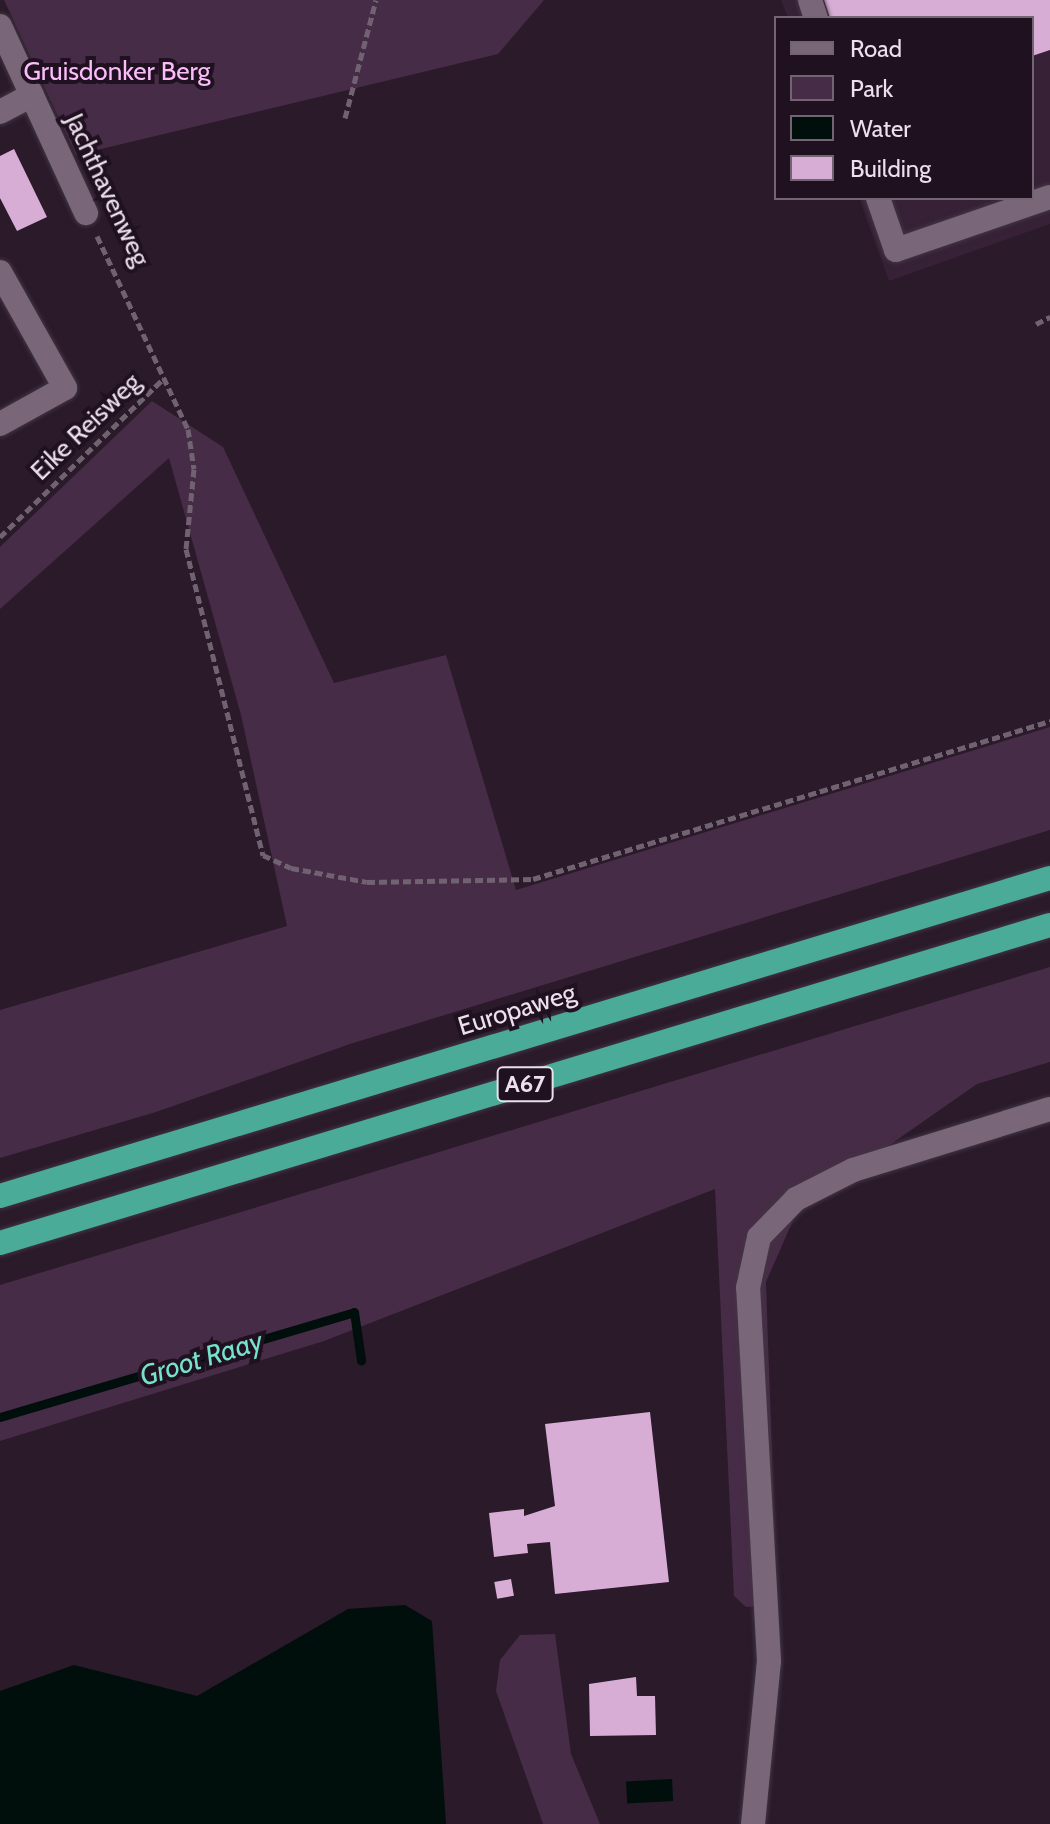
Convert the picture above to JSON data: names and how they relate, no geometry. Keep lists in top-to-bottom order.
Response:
{
  "streets": {
    "highway": ["Europaweg", "A67"],
    "lane": ["Jachthavenweg"],
    "path": ["Eike Reisweg"]
  },
  "crossings": [
    ["Jachthavenweg", "Eike Reisweg"]
  ],
  "water": ["Groot Raay"],
  "parks": ["Gruisdonker Berg"],
  "legend": [
    "Road",
    "Park",
    "Water",
    "Building"
  ]
}
